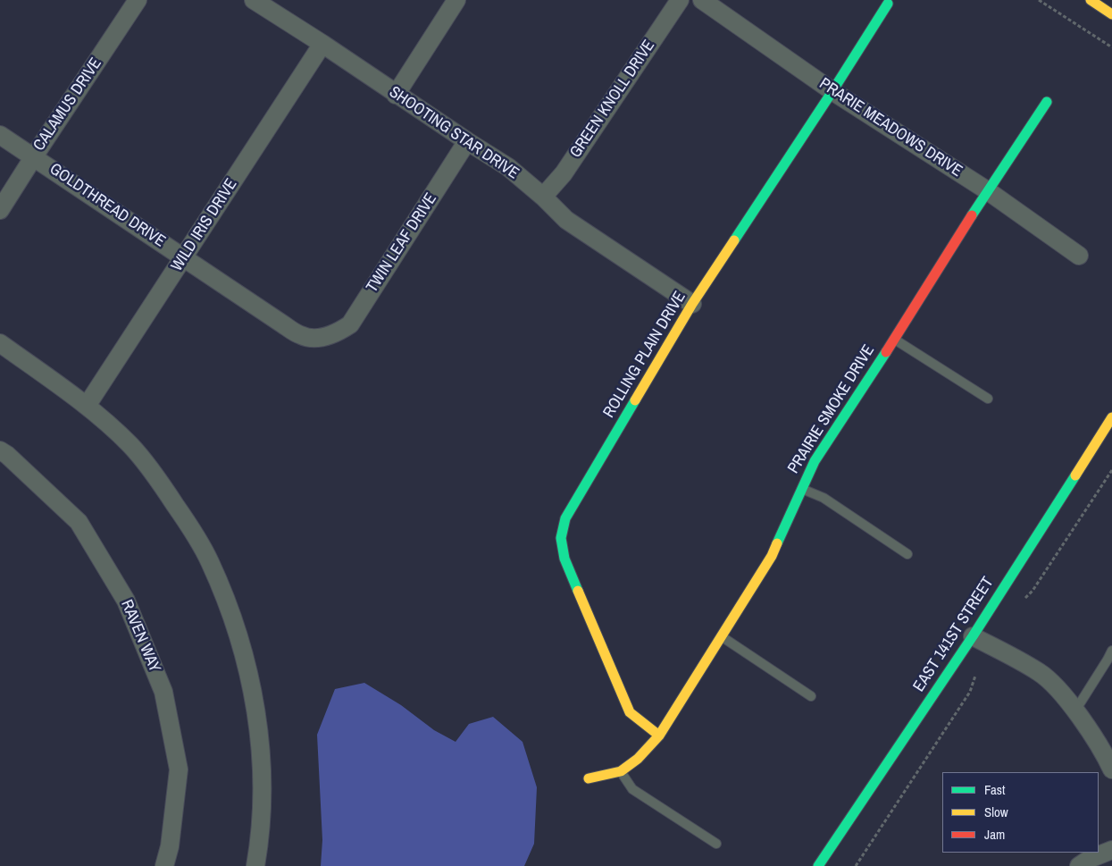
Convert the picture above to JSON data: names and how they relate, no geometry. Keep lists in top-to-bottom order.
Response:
{
  "streets": {
    "street": [
      "GREEN KNOLL DRIVE",
      "CALAMUS DRIVE",
      "PRARIE MEADOWS DRIVE",
      "SHOOTING STAR DRIVE",
      "GOLDTHREAD DRIVE",
      "WILD IRIS DRIVE",
      "TWIN LEAF DRIVE",
      "ROLLING PLAIN DRIVE",
      "PRAIRIE SMOKE DRIVE",
      "EAST 141ST STREET",
      "RAVEN WAY"
    ]
  },
  "crossings": [
    ["GREEN KNOLL DRIVE", "SHOOTING STAR DRIVE"],
    ["CALAMUS DRIVE", "GOLDTHREAD DRIVE"],
    ["PRARIE MEADOWS DRIVE", "ROLLING PLAIN DRIVE"],
    ["PRARIE MEADOWS DRIVE", "PRAIRIE SMOKE DRIVE"],
    ["SHOOTING STAR DRIVE", "WILD IRIS DRIVE"],
    ["SHOOTING STAR DRIVE", "TWIN LEAF DRIVE"],
    ["SHOOTING STAR DRIVE", "ROLLING PLAIN DRIVE"],
    ["GOLDTHREAD DRIVE", "WILD IRIS DRIVE"],
    ["GOLDTHREAD DRIVE", "TWIN LEAF DRIVE"],
    ["ROLLING PLAIN DRIVE", "PRAIRIE SMOKE DRIVE"]
  ],
  "legend": ["Fast", "Slow", "Jam"]
}
